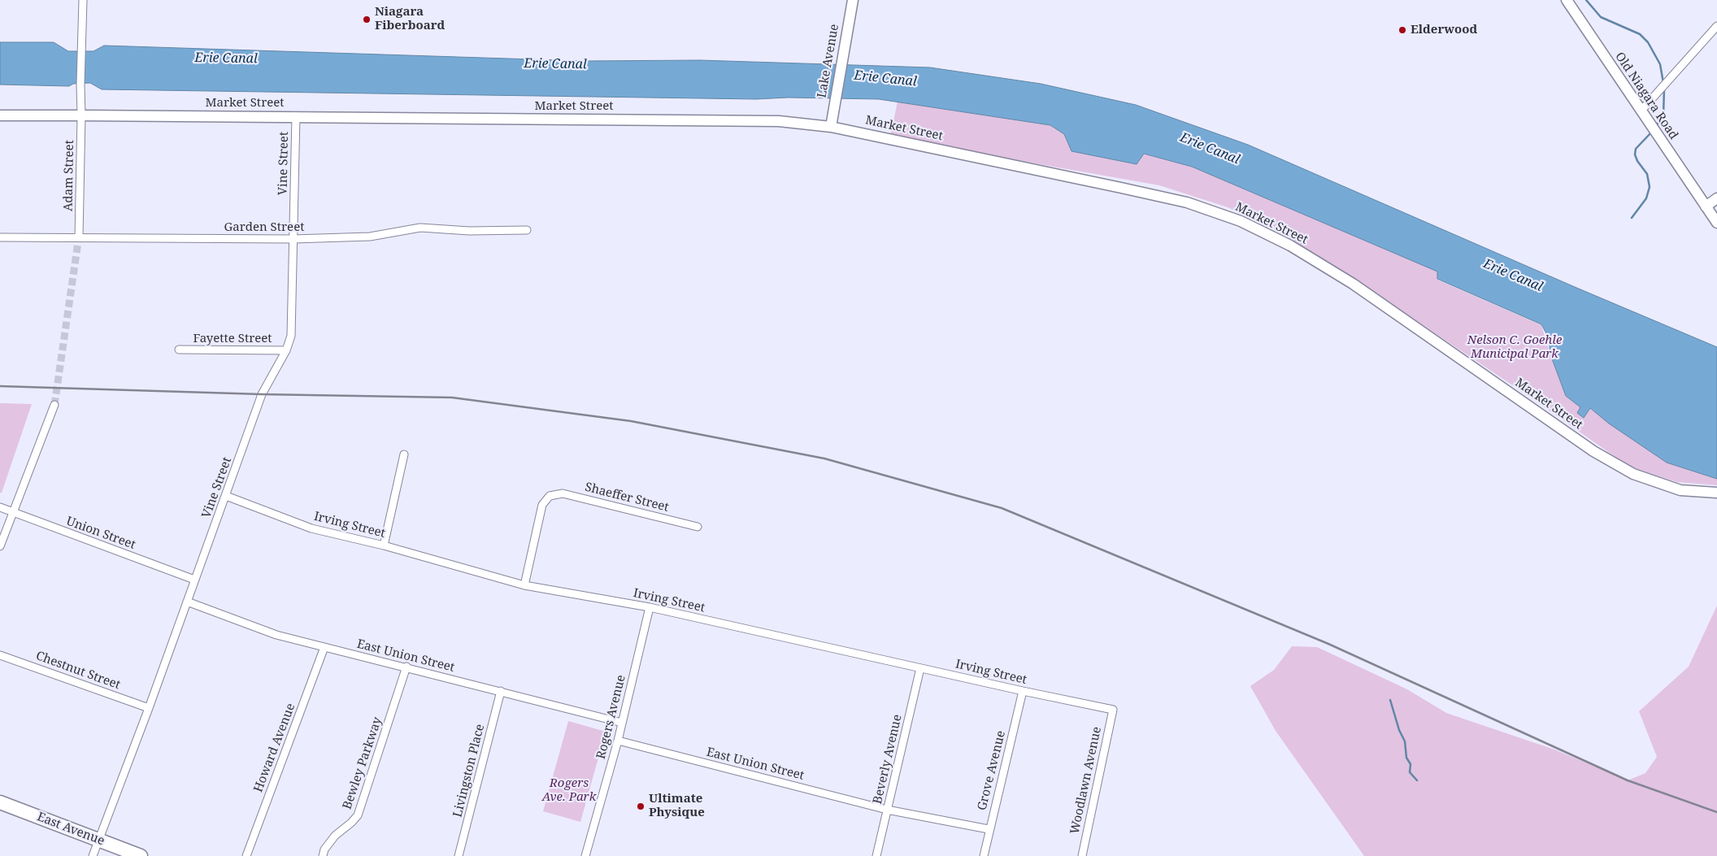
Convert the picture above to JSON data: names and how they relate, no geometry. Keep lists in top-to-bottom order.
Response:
{
  "streets": {
    "highway": ["East Avenue"],
    "street": [
      "Lake Avenue",
      "Old Niagara Road",
      "Market Street",
      "Vine Street",
      "Adam Street",
      "Garden Street",
      "Fayette Street",
      "Shaeffer Street",
      "Irving Street",
      "Union Street",
      "East Union Street",
      "Chestnut Street",
      "Rogers Avenue",
      "Howard Avenue",
      "Beverly Avenue",
      "Bewley Parkway",
      "Livingston Place",
      "Grove Avenue",
      "Woodlawn Avenue"
    ]
  },
  "crossings": [
    ["Lake Avenue", "Market Street"],
    ["Market Street", "Vine Street"],
    ["Market Street", "Adam Street"],
    ["Vine Street", "Garden Street"],
    ["Vine Street", "Fayette Street"],
    ["Vine Street", "Irving Street"],
    ["Vine Street", "Union Street"],
    ["Vine Street", "East Union Street"],
    ["Vine Street", "Chestnut Street"],
    ["Vine Street", "East Avenue"],
    ["Adam Street", "Garden Street"],
    ["Shaeffer Street", "Irving Street"],
    ["Irving Street", "Rogers Avenue"],
    ["Irving Street", "Beverly Avenue"],
    ["Irving Street", "Grove Avenue"],
    ["Irving Street", "Woodlawn Avenue"],
    ["East Union Street", "Rogers Avenue"],
    ["East Union Street", "Howard Avenue"],
    ["East Union Street", "Beverly Avenue"],
    ["East Union Street", "Bewley Parkway"],
    ["East Union Street", "Livingston Place"],
    ["East Union Street", "Grove Avenue"]
  ],
  "water": ["Erie Canal"],
  "parks": ["Nelson C. Goehle Municipal Park", "Rogers Ave. Park"],
  "places": ["Niagara Fiberboard", "Elderwood", "Ultimate Physique"]
}
